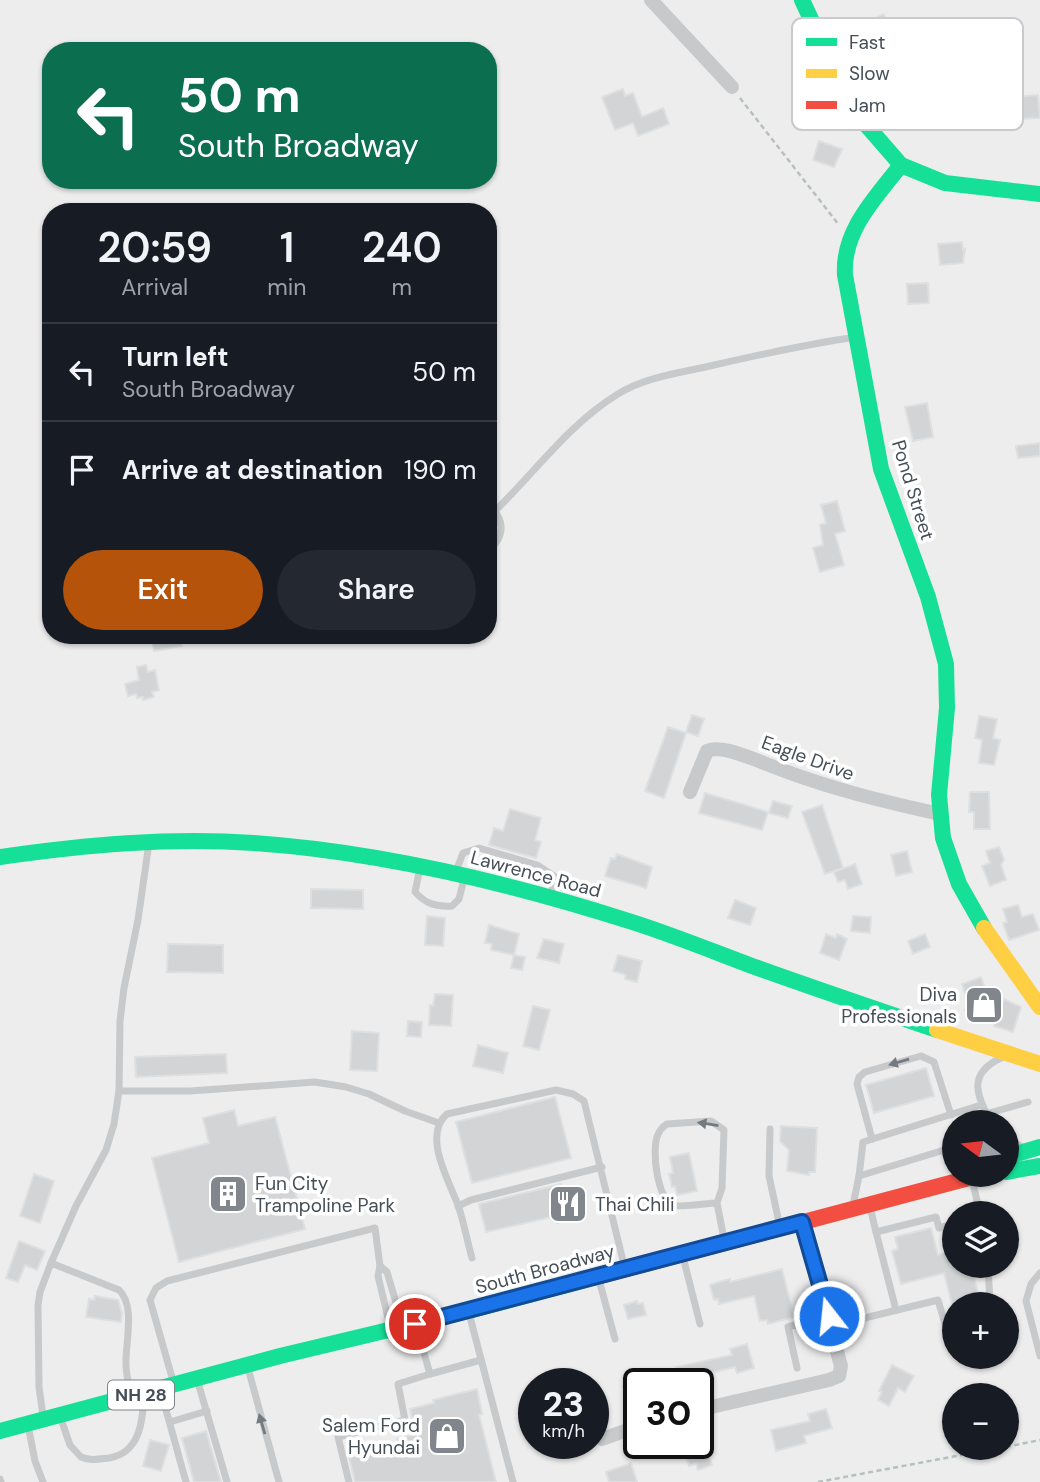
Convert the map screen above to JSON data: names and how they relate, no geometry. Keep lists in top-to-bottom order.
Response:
{
  "streets": {
    "street": [
      "Pond Street",
      "Eagle Drive",
      "Lawrence Road",
      "South Broadway",
      "NH 28"
    ]
  },
  "crossings": [
    ["Pond Street", "Eagle Drive"]
  ],
  "places": {
    "shop": ["Diva Professionals", "Salem Ford Hyundai"],
    "building": ["Fun City Trampoline Park"],
    "restaurant": ["Thai Chili"]
  },
  "legend": ["Fast", "Slow", "Jam"],
  "north": "left",
  "page": {
    "turn": ["50 m", "South Broadway"],
    "eta": [
      "20:59",
      "Arrival",
      "1",
      "min",
      "240",
      "m"
    ],
    "list": [
      {
        "name": "Turn left",
        "note": "South Broadway",
        "value": "50 m"
      },
      {
        "name": "Arrive at destination",
        "value": "190 m"
      }
    ],
    "buttons": ["Exit", "Share"],
    "map_buttons": ["+", "−"],
    "speed": "23 km/h",
    "limit": "30"
  }
}
